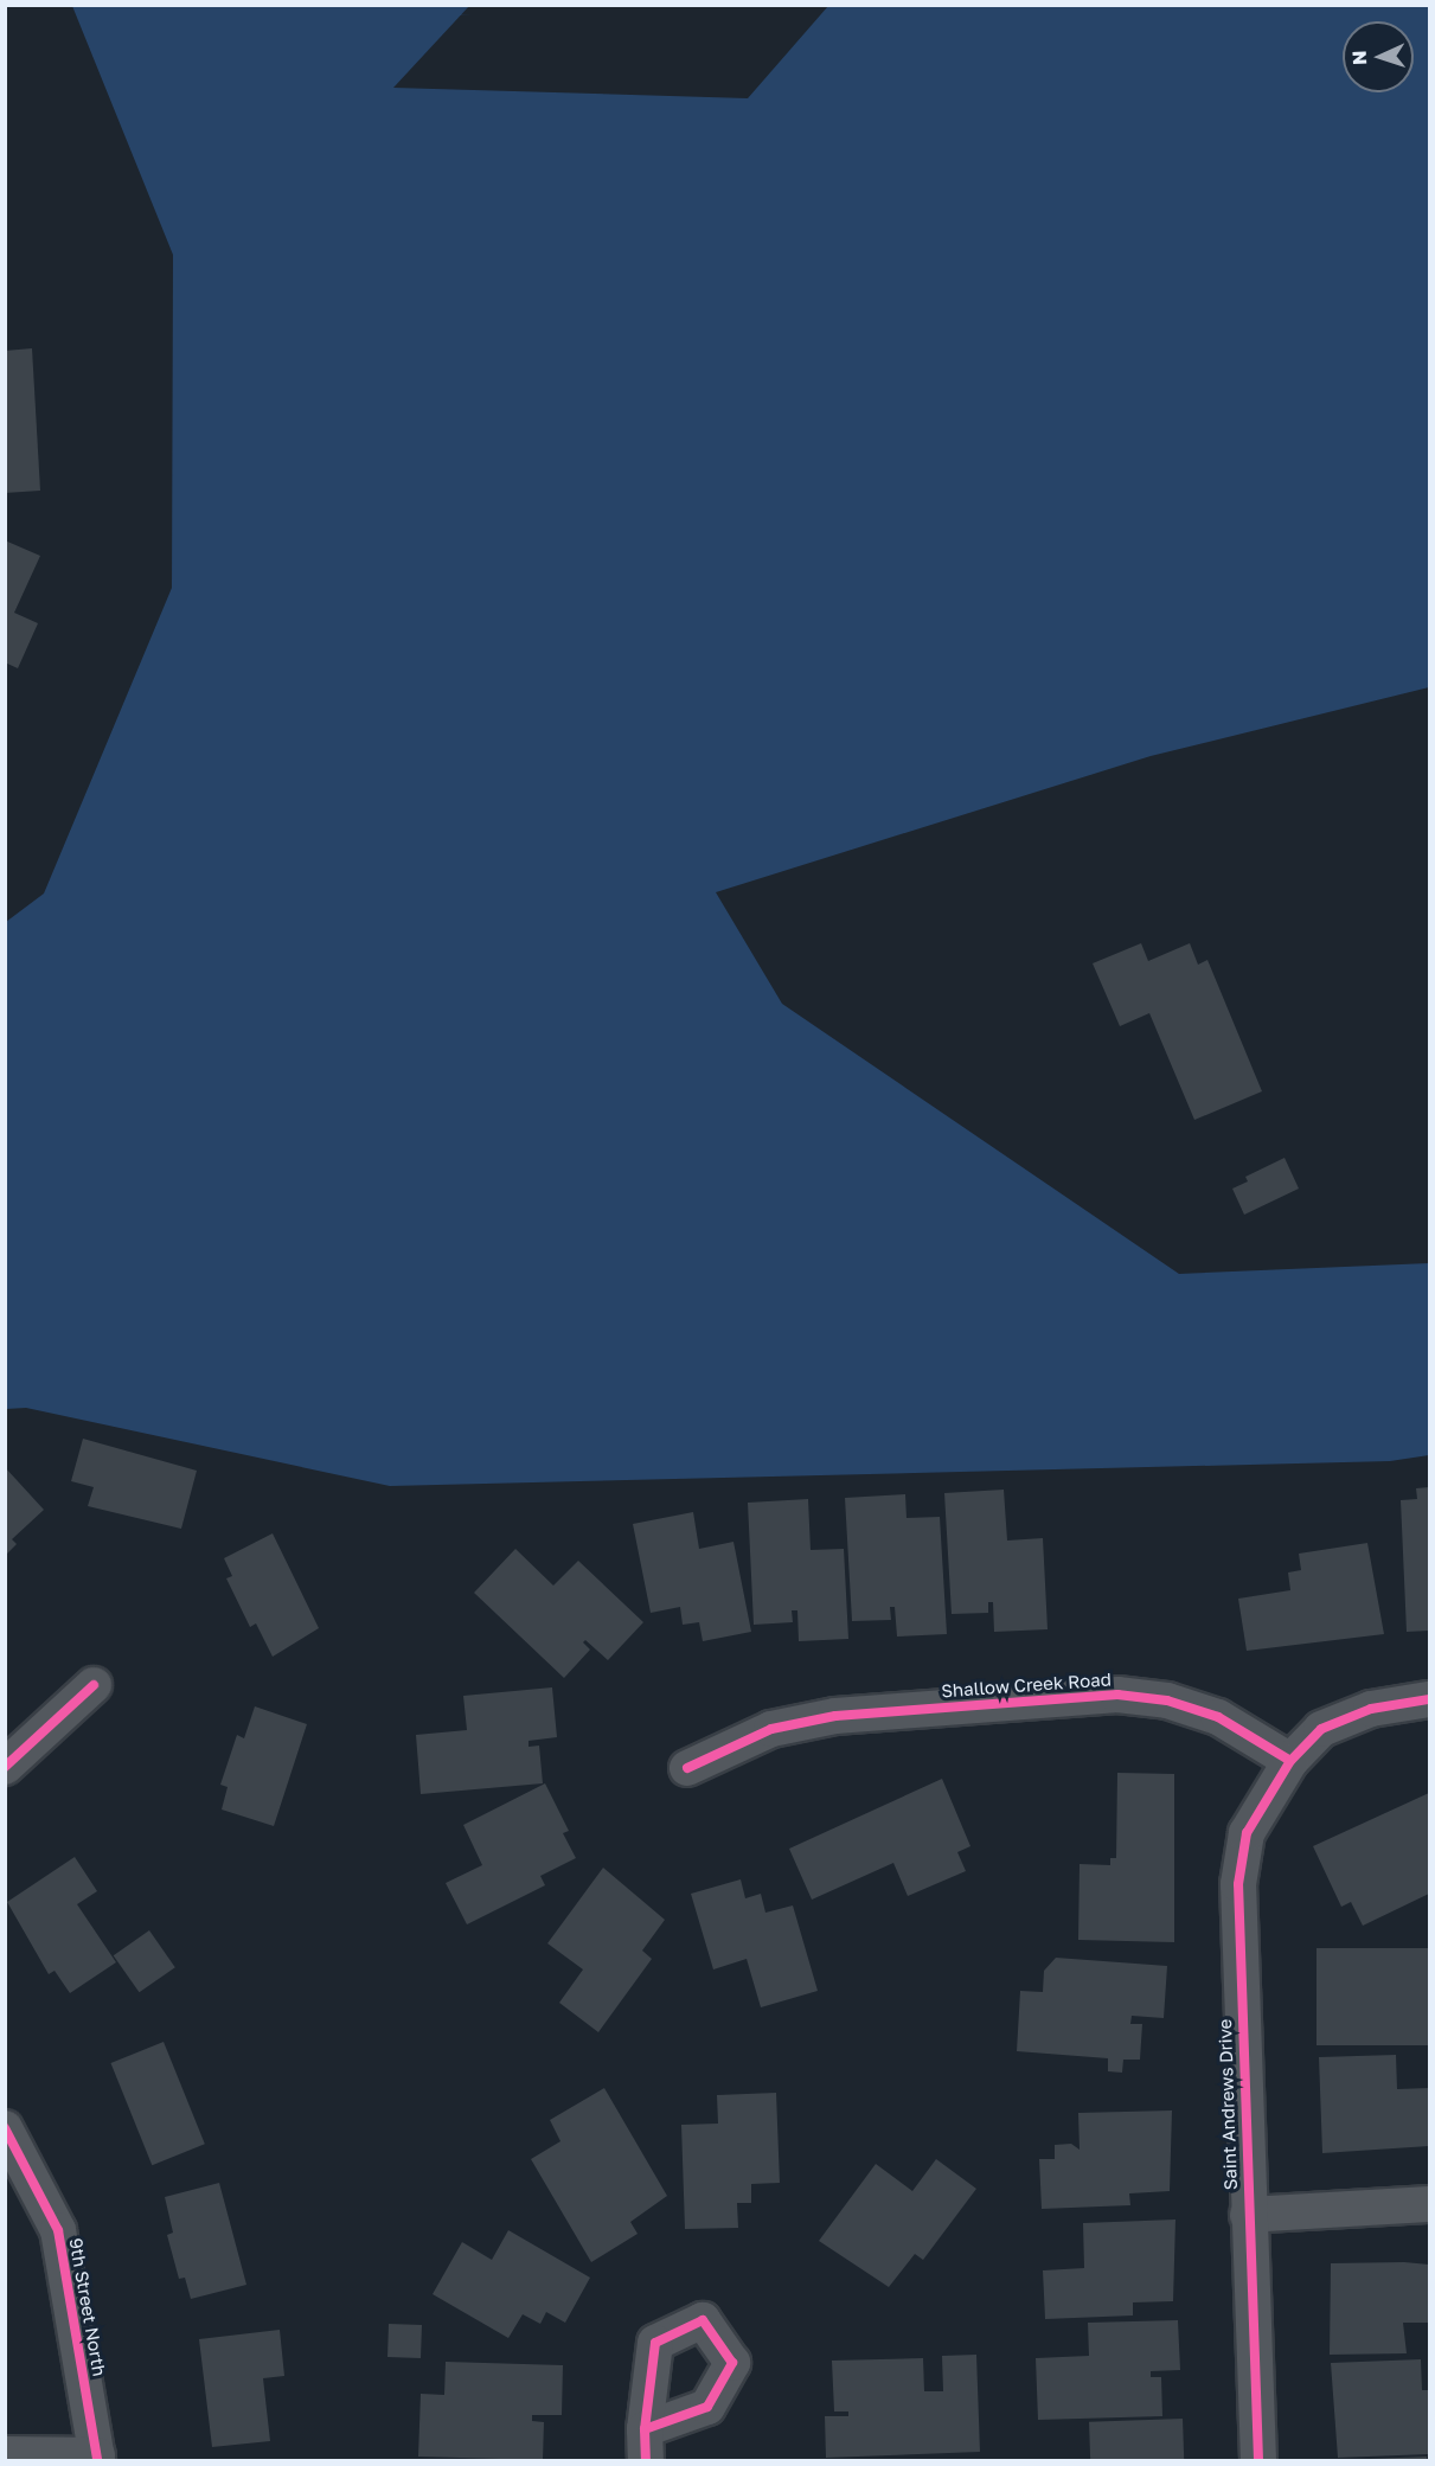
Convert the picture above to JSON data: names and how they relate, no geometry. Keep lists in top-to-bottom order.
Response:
{
  "streets": {
    "street": ["Shallow Creek Road", "Saint Andrews Drive", "9th Street North"]
  },
  "crossings": [
    ["Shallow Creek Road", "Saint Andrews Drive"]
  ],
  "north": "left"
}
